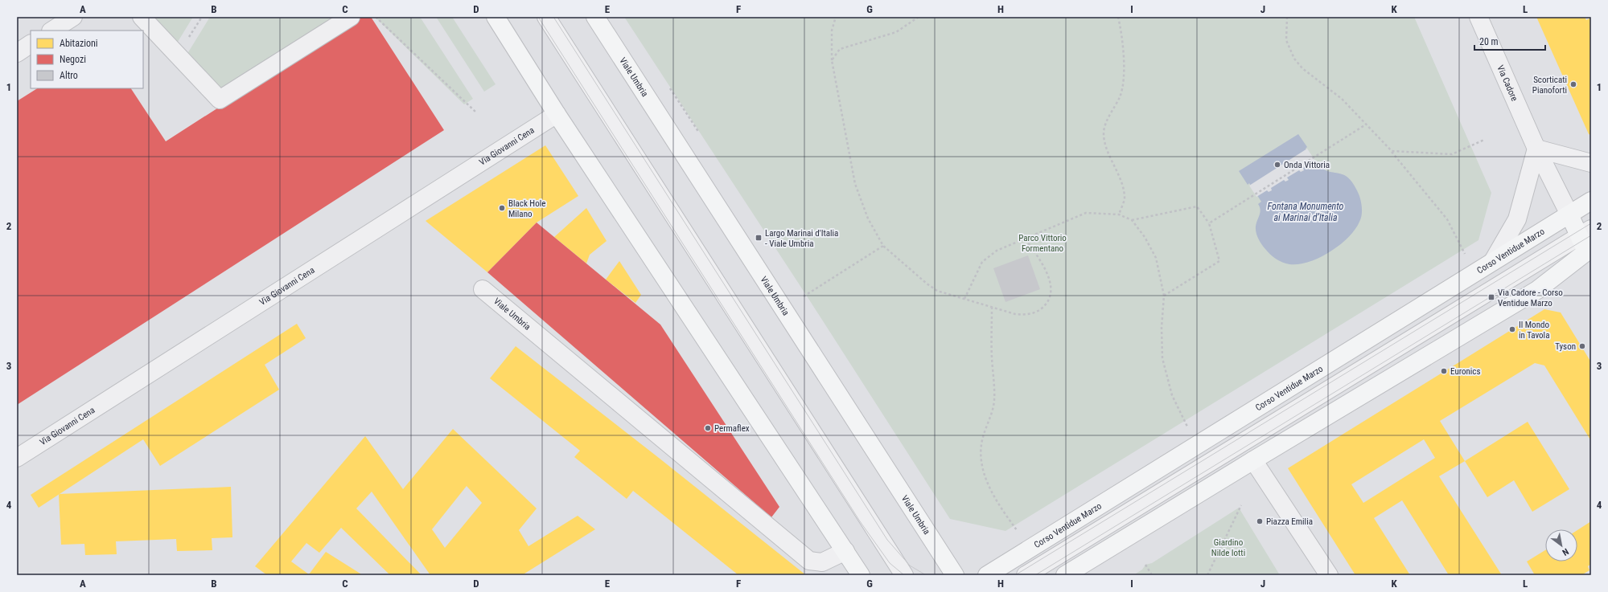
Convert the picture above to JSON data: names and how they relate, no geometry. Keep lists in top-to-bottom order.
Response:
{
  "streets": {
    "main road": ["Viale Umbria", "Via Cadore", "Corso Ventidue Marzo"],
    "street": ["Via Giovanni Cena"]
  },
  "crossings": [
    ["Via Cadore", "Corso Ventidue Marzo"]
  ],
  "water": ["Fontana Monumento ai Marinai d’Italia"],
  "parks": ["Parco Vittorio Formentano", "Giardino Nilde Iotti"],
  "places": {
    "other": [
      "Scorticati Pianoforti",
      "Onda Vittoria",
      "Black Hole Milano",
      "Il Mondo in Tavola",
      "Tyson",
      "Euronics",
      "Permaflex",
      "Piazza Emilia"
    ],
    "transit": ["Largo Marinai d'Italia - Viale Umbria", "Via Cadore - Corso Ventidue Marzo"]
  },
  "legend": ["Abitazioni", "Negozi", "Altro"],
  "scale_bar": "20 m",
  "north": "bottom right",
  "grid": {
    "columns": [
      "A",
      "B",
      "C",
      "D",
      "E",
      "F",
      "G",
      "H",
      "I",
      "J",
      "K",
      "L"
    ],
    "rows": [
      "1",
      "2",
      "3",
      "4"
    ]
  }
}
